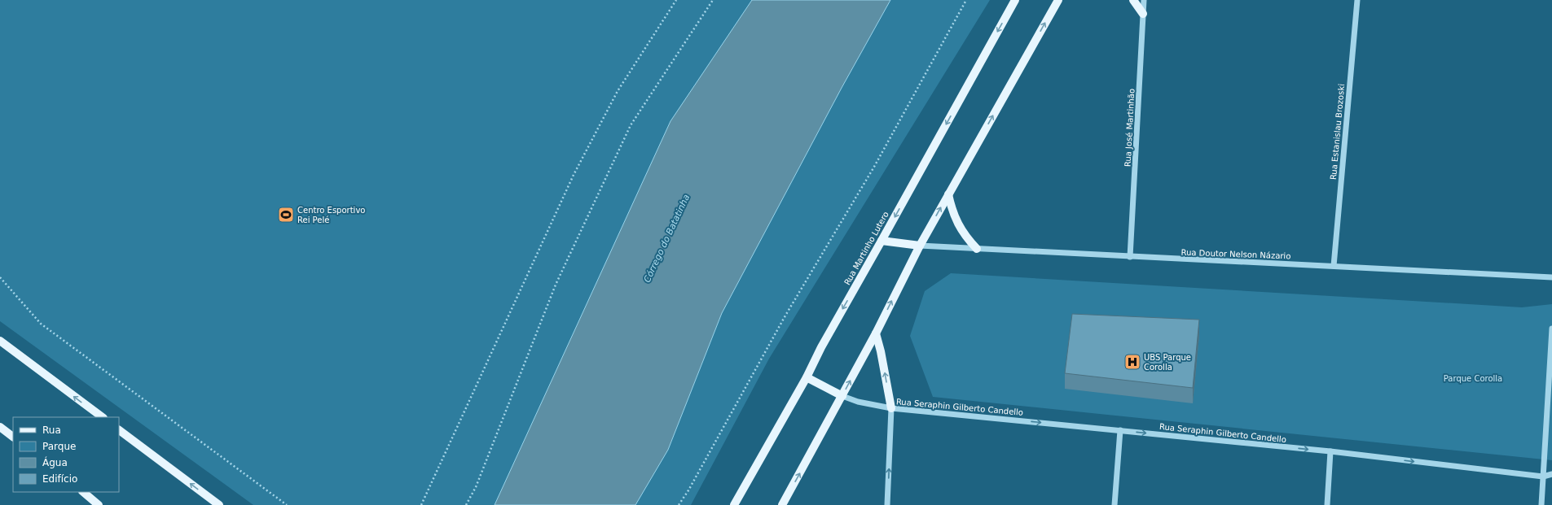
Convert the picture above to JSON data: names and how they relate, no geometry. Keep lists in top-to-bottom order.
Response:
{
  "streets": {
    "main road": ["Rua Martinho Lutero"],
    "street": [
      "Rua José Martinhão",
      "Rua Estanislau Brozoski",
      "Rua Doutor Nelson Názario",
      "Rua Seraphin Gilberto Candello"
    ]
  },
  "crossings": [
    ["Rua José Martinhão", "Rua Doutor Nelson Názario"],
    ["Rua Estanislau Brozoski", "Rua Doutor Nelson Názario"]
  ],
  "one_way": ["Rua Seraphin Gilberto Candello"],
  "water": ["Córrego do Batatinha"],
  "parks": ["Parque Corolla"],
  "places": {
    "sports": ["Centro Esportivo Rei Pelé"],
    "hospital": ["UBS Parque Corolla"]
  },
  "legend": [
    "Rua",
    "Parque",
    "Água",
    "Edifício"
  ]
}
